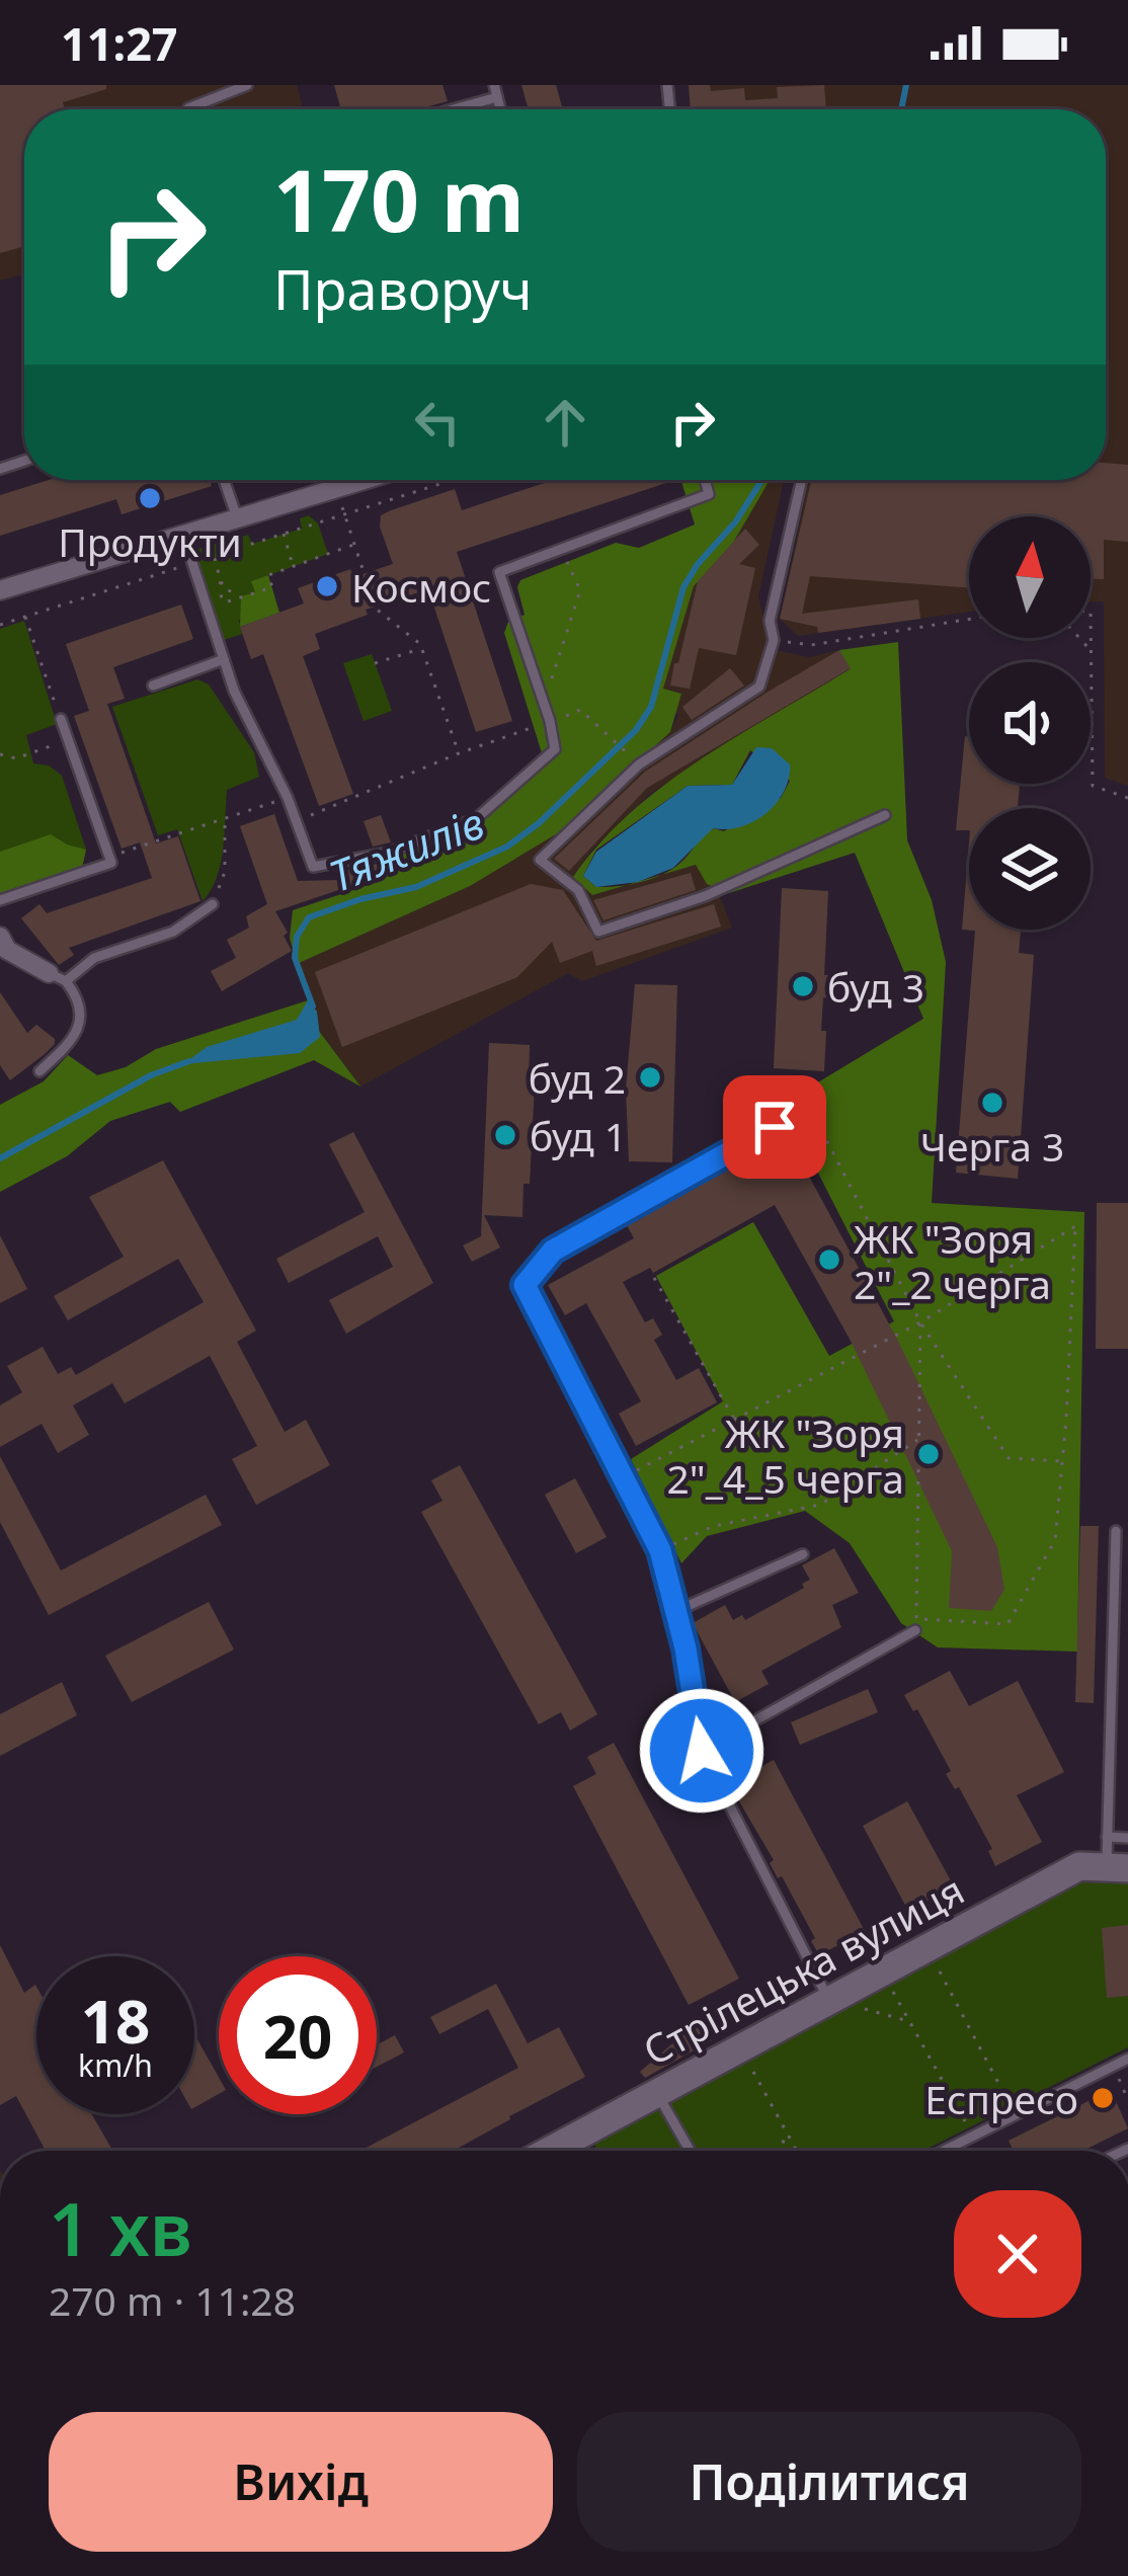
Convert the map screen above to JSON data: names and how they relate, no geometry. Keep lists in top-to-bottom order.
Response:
{
  "streets": {
    "street": ["Стрілецька вулиця"]
  },
  "water": ["Тяжилів"],
  "places": [
    "Продукти",
    "Космос",
    "буд 3",
    "буд 2",
    "Черга 3",
    "буд 1",
    "ЖК \"Зоря 2\"_2 черга",
    "ЖК \"Зоря 2\"_4_5 черга",
    "Еспресо"
  ],
  "north": "top",
  "page": {
    "status": "11:27",
    "turn": ["170 m", "Праворуч"],
    "speed": "18 km/h",
    "limit": "20",
    "heading": ["1 хв", "270 m · 11:28"],
    "buttons": ["Вихід", "Поділитися"]
  }
}
